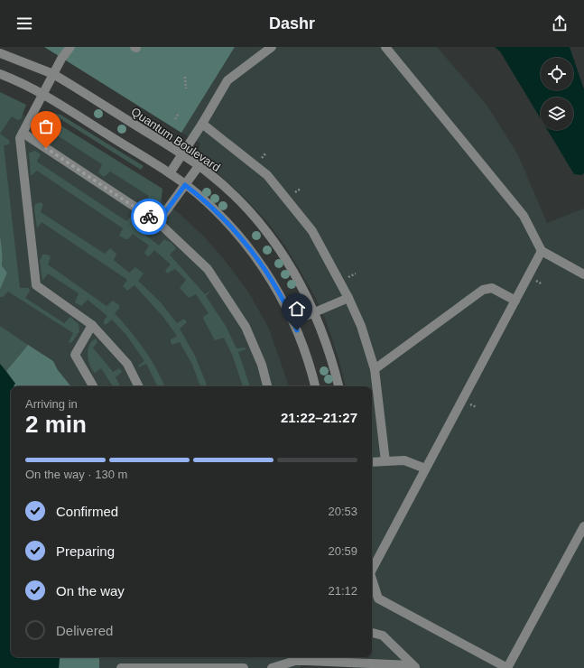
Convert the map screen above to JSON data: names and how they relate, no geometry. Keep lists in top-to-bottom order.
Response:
{
  "streets": {
    "street": ["Quantum Boulevard"]
  },
  "page": {
    "header": "Dashr",
    "heading": ["2 min", "Arriving in", "21:22–21:27"],
    "bar": "On the way · 130 m",
    "list": [
      ["Confirmed", "20:53"],
      ["Preparing", "20:59"],
      ["On the way", "21:12"],
      "Delivered"
    ]
  }
}
